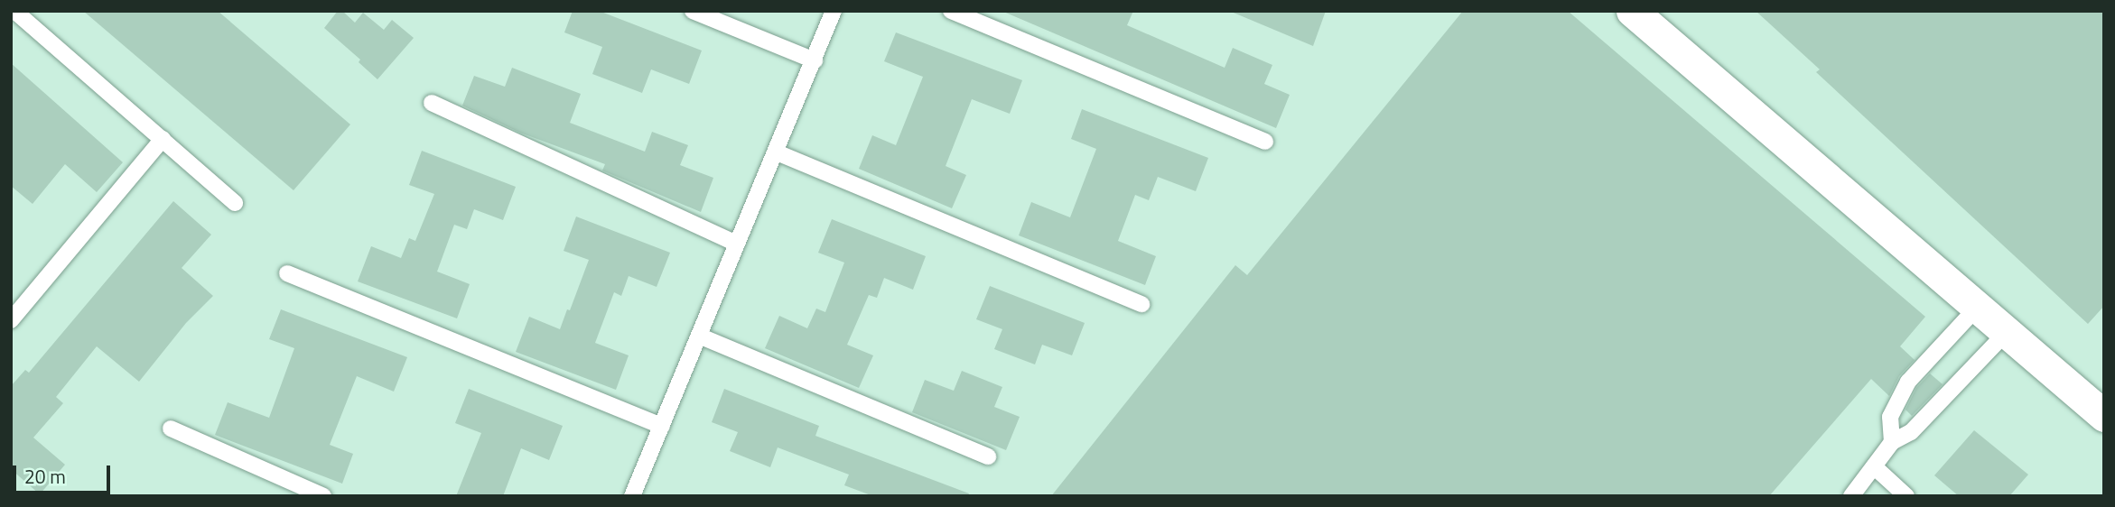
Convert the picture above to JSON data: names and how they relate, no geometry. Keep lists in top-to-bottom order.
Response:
{
  "scale_bar": "20 m"
}
